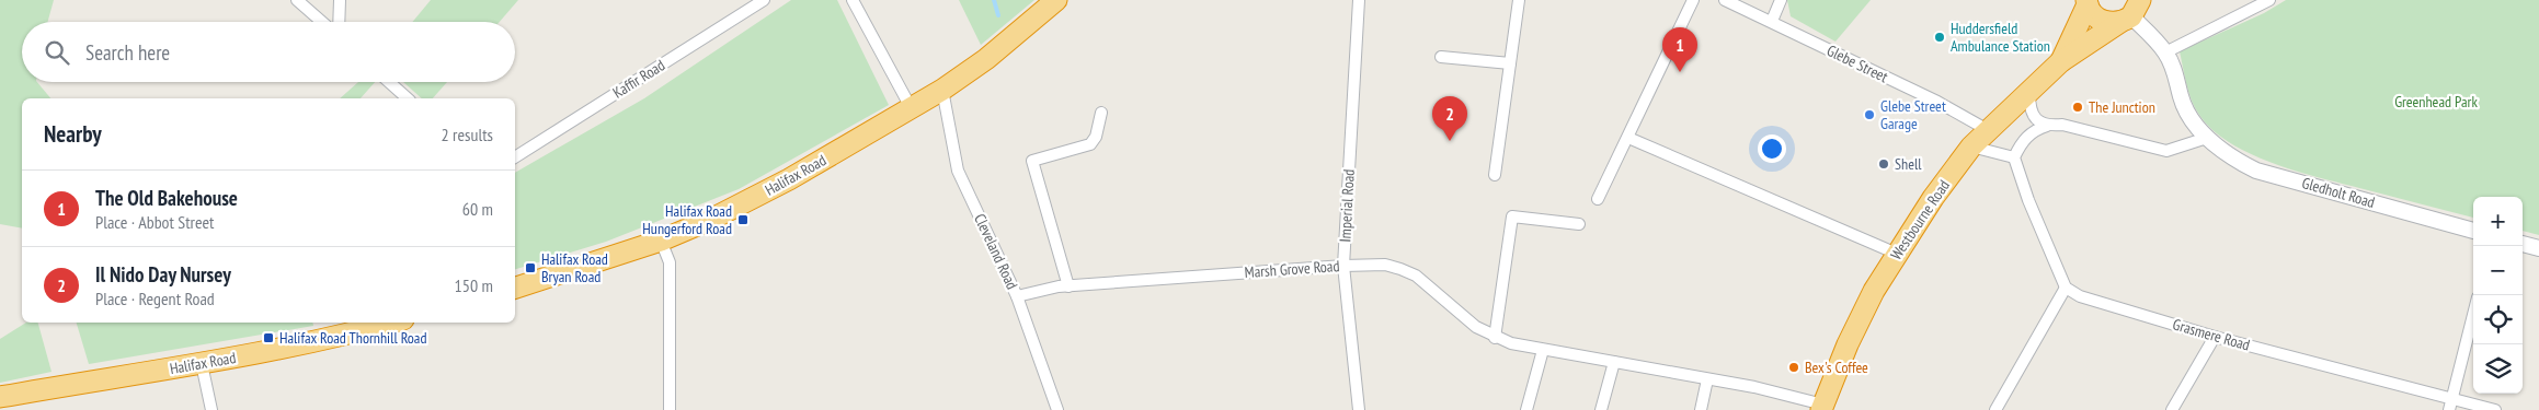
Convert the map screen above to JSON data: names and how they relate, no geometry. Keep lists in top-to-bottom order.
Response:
{
  "streets": {
    "highway": ["Halifax Road", "Westbourne Road"],
    "street": [
      "Glebe Street",
      "Kaffir Road",
      "Gledholt Road",
      "Imperial Road",
      "Cleveland Road",
      "Marsh Grove Road",
      "Grasmere Road"
    ]
  },
  "crossings": [
    ["Glebe Street", "Westbourne Road"],
    ["Halifax Road", "Cleveland Road"],
    ["Gledholt Road", "Westbourne Road"],
    ["Imperial Road", "Marsh Grove Road"],
    ["Westbourne Road", "Marsh Grove Road"],
    ["Cleveland Road", "Marsh Grove Road"]
  ],
  "parks": ["Greenhead Park"],
  "places": {
    "other": [
      "Huddersfield Ambulance Station",
      "The Junction",
      "Glebe Street Garage",
      "Shell",
      "Bex's Coffee"
    ],
    "transit": ["Halifax Road Hungerford Road", "Halifax Road Bryan Road", "Halifax Road Thornhill Road"]
  },
  "page": {
    "search": "Search here",
    "pins": ["1", "2"],
    "heading": ["Nearby", "2 results"],
    "list": [
      {
        "mark": "1",
        "name": "The Old Bakehouse",
        "note": "Place · Abbot Street",
        "value": "60 m"
      },
      {
        "mark": "2",
        "name": "Il Nido Day Nursey",
        "note": "Place · Regent Road",
        "value": "150 m"
      }
    ],
    "map_buttons": ["+", "−"]
  }
}
